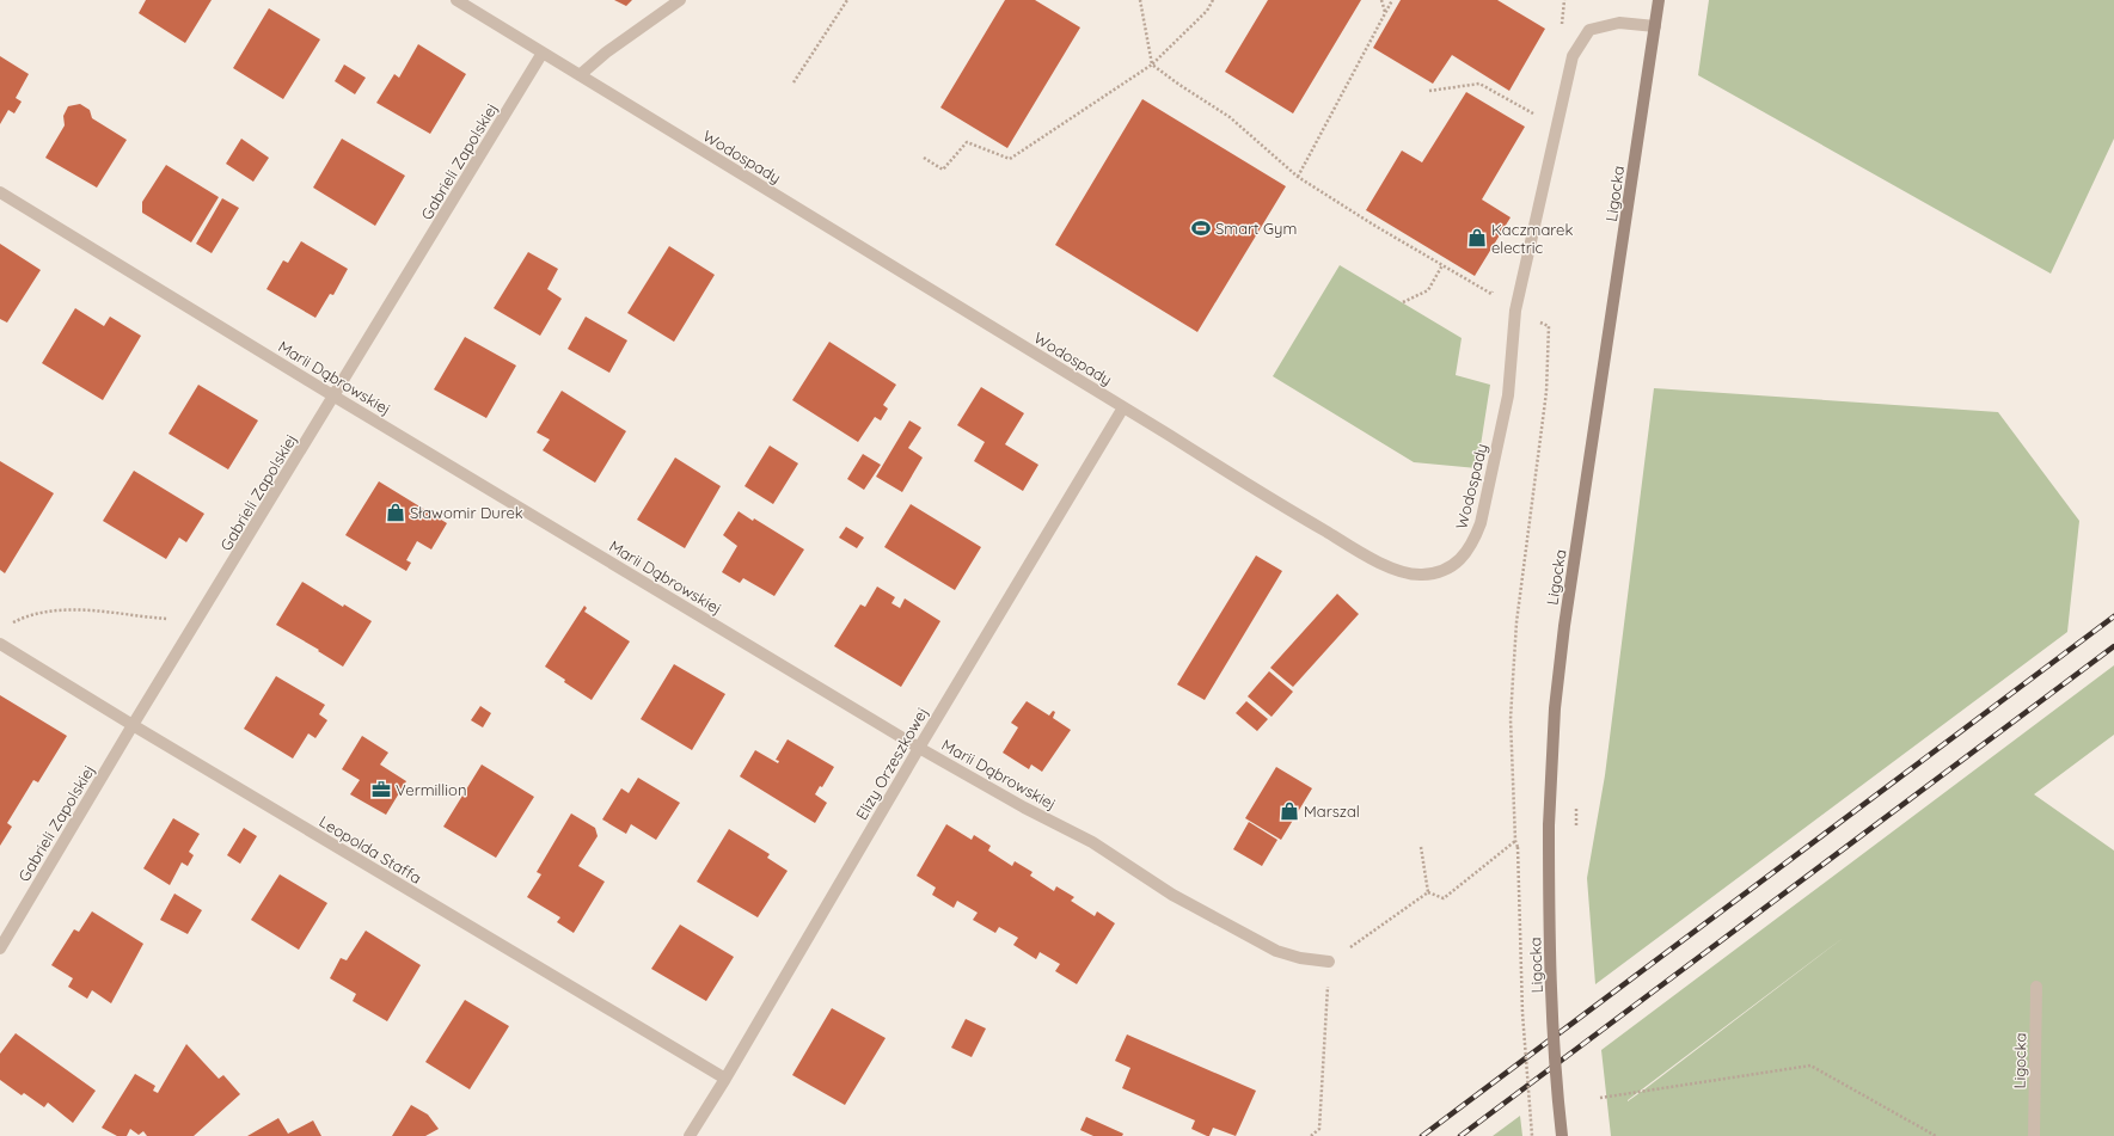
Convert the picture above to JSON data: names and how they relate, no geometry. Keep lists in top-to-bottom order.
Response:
{
  "streets": {
    "street": [
      "Wodospady",
      "Gabrieli Zapolskiej",
      "Ligocka",
      "Marii Dąbrowskiej",
      "Elizy Orzeszkowej",
      "Leopolda Staffa"
    ]
  },
  "crossings": [
    ["Wodospady", "Gabrieli Zapolskiej"],
    ["Wodospady", "Elizy Orzeszkowej"],
    ["Gabrieli Zapolskiej", "Marii Dąbrowskiej"],
    ["Gabrieli Zapolskiej", "Leopolda Staffa"],
    ["Marii Dąbrowskiej", "Elizy Orzeszkowej"],
    ["Elizy Orzeszkowej", "Leopolda Staffa"]
  ],
  "places": {
    "sports": ["Smart Gym"],
    "shop": ["Kaczmarek electric", "Sławomir Durek", "Marszal"],
    "office": ["Vermillion"]
  }
}
